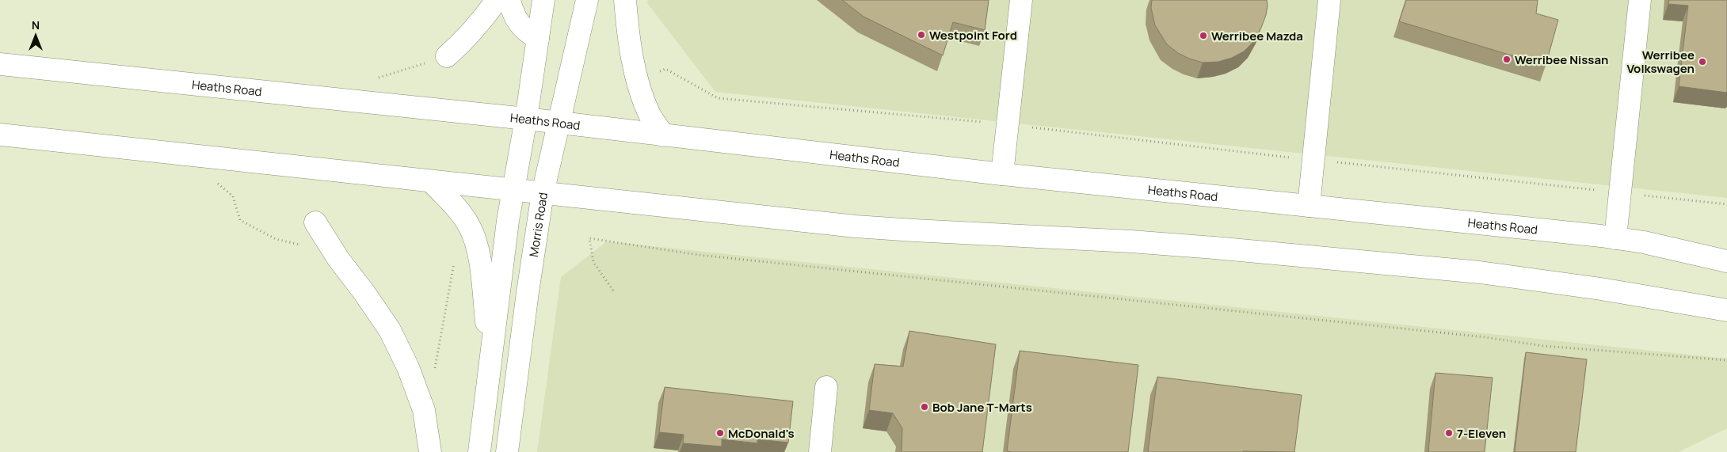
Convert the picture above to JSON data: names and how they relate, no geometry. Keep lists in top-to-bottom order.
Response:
{
  "streets": {
    "main road": ["Heaths Road", "Morris Road"]
  },
  "crossings": [
    ["Heaths Road", "Morris Road"]
  ],
  "places": [
    "Westpoint Ford",
    "Werribee Mazda",
    "Werribee Nissan",
    "Werribee Volkswagen",
    "Bob Jane T-Marts",
    "McDonald's",
    "7-Eleven"
  ],
  "north": "top"
}
